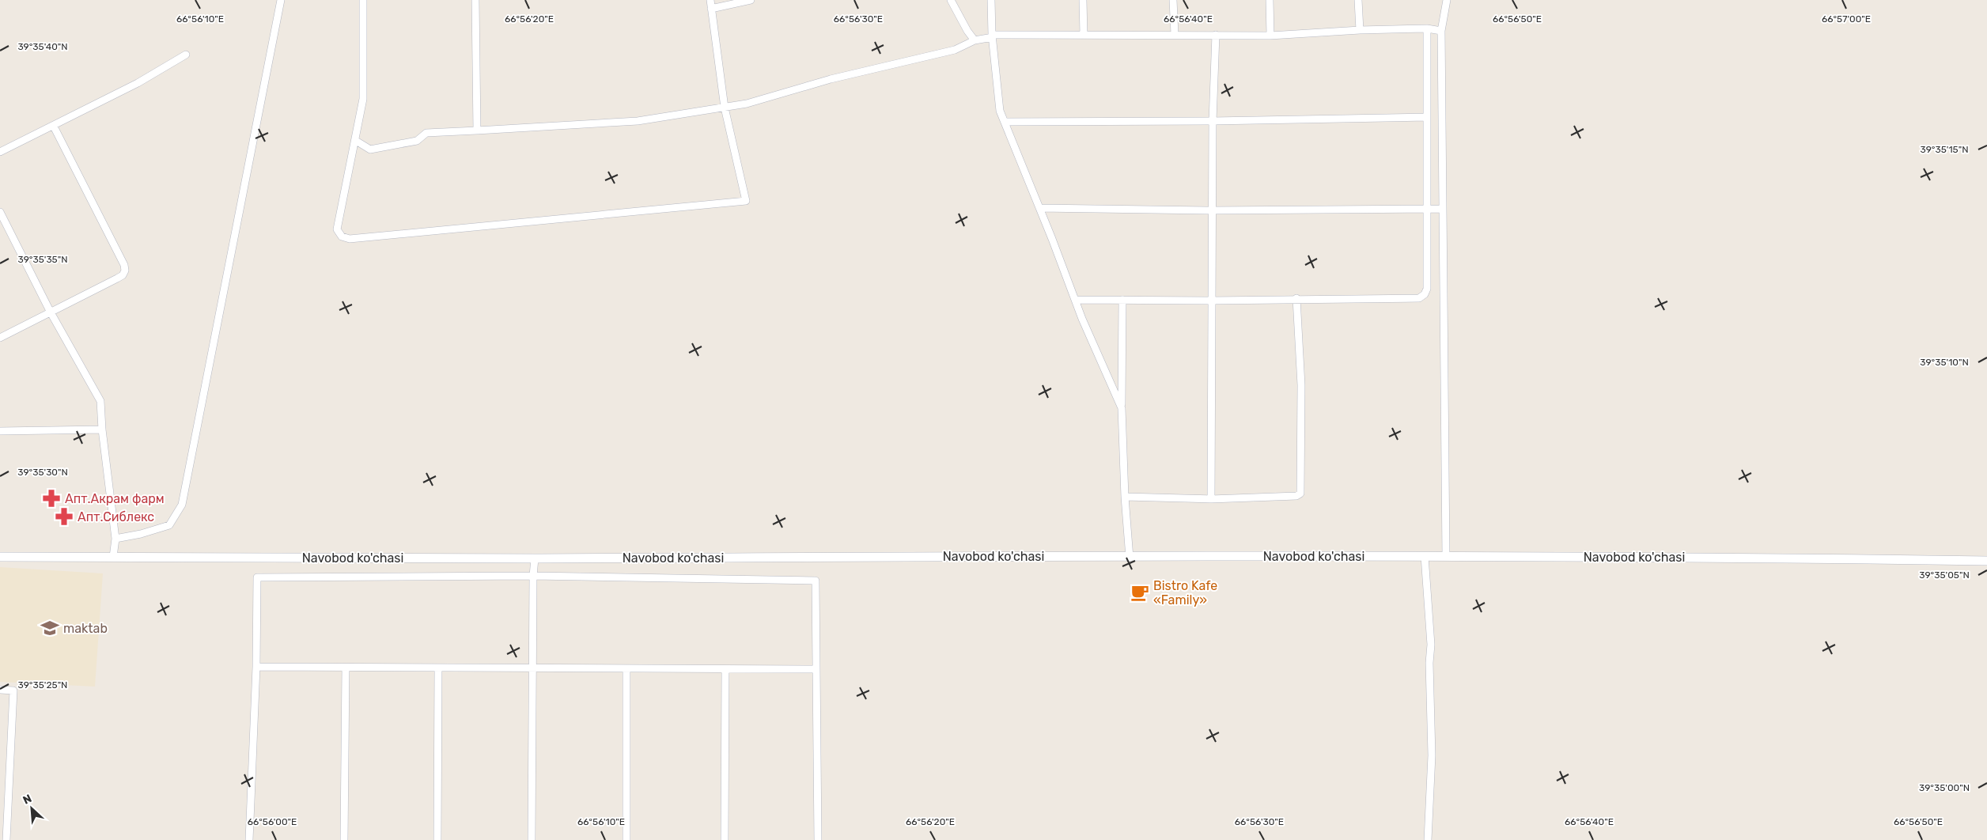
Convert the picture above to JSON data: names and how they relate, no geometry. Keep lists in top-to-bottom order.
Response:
{
  "streets": {
    "street": ["Navobod ko'chasi"]
  },
  "places": {
    "pharmacy": ["Апт.Акрам фарм", "Апт.Сиблекс"],
    "cafe": ["Bistro Kafe «Family»"],
    "school or university": ["maktab"]
  },
  "north": "top left",
  "coordinates": [
    "66°56'10\"E",
    "66°56'20\"E",
    "66°56'30\"E",
    "66°57'00\"E",
    "66°56'40\"E",
    "66°56'50\"E",
    "39°35'40\"N",
    "39°35'15\"N",
    "39°35'35\"N",
    "39°35'10\"N",
    "39°35'30\"N",
    "39°35'05\"N",
    "39°35'25\"N",
    "39°35'00\"N",
    "66°56'00\"E"
  ]
}
